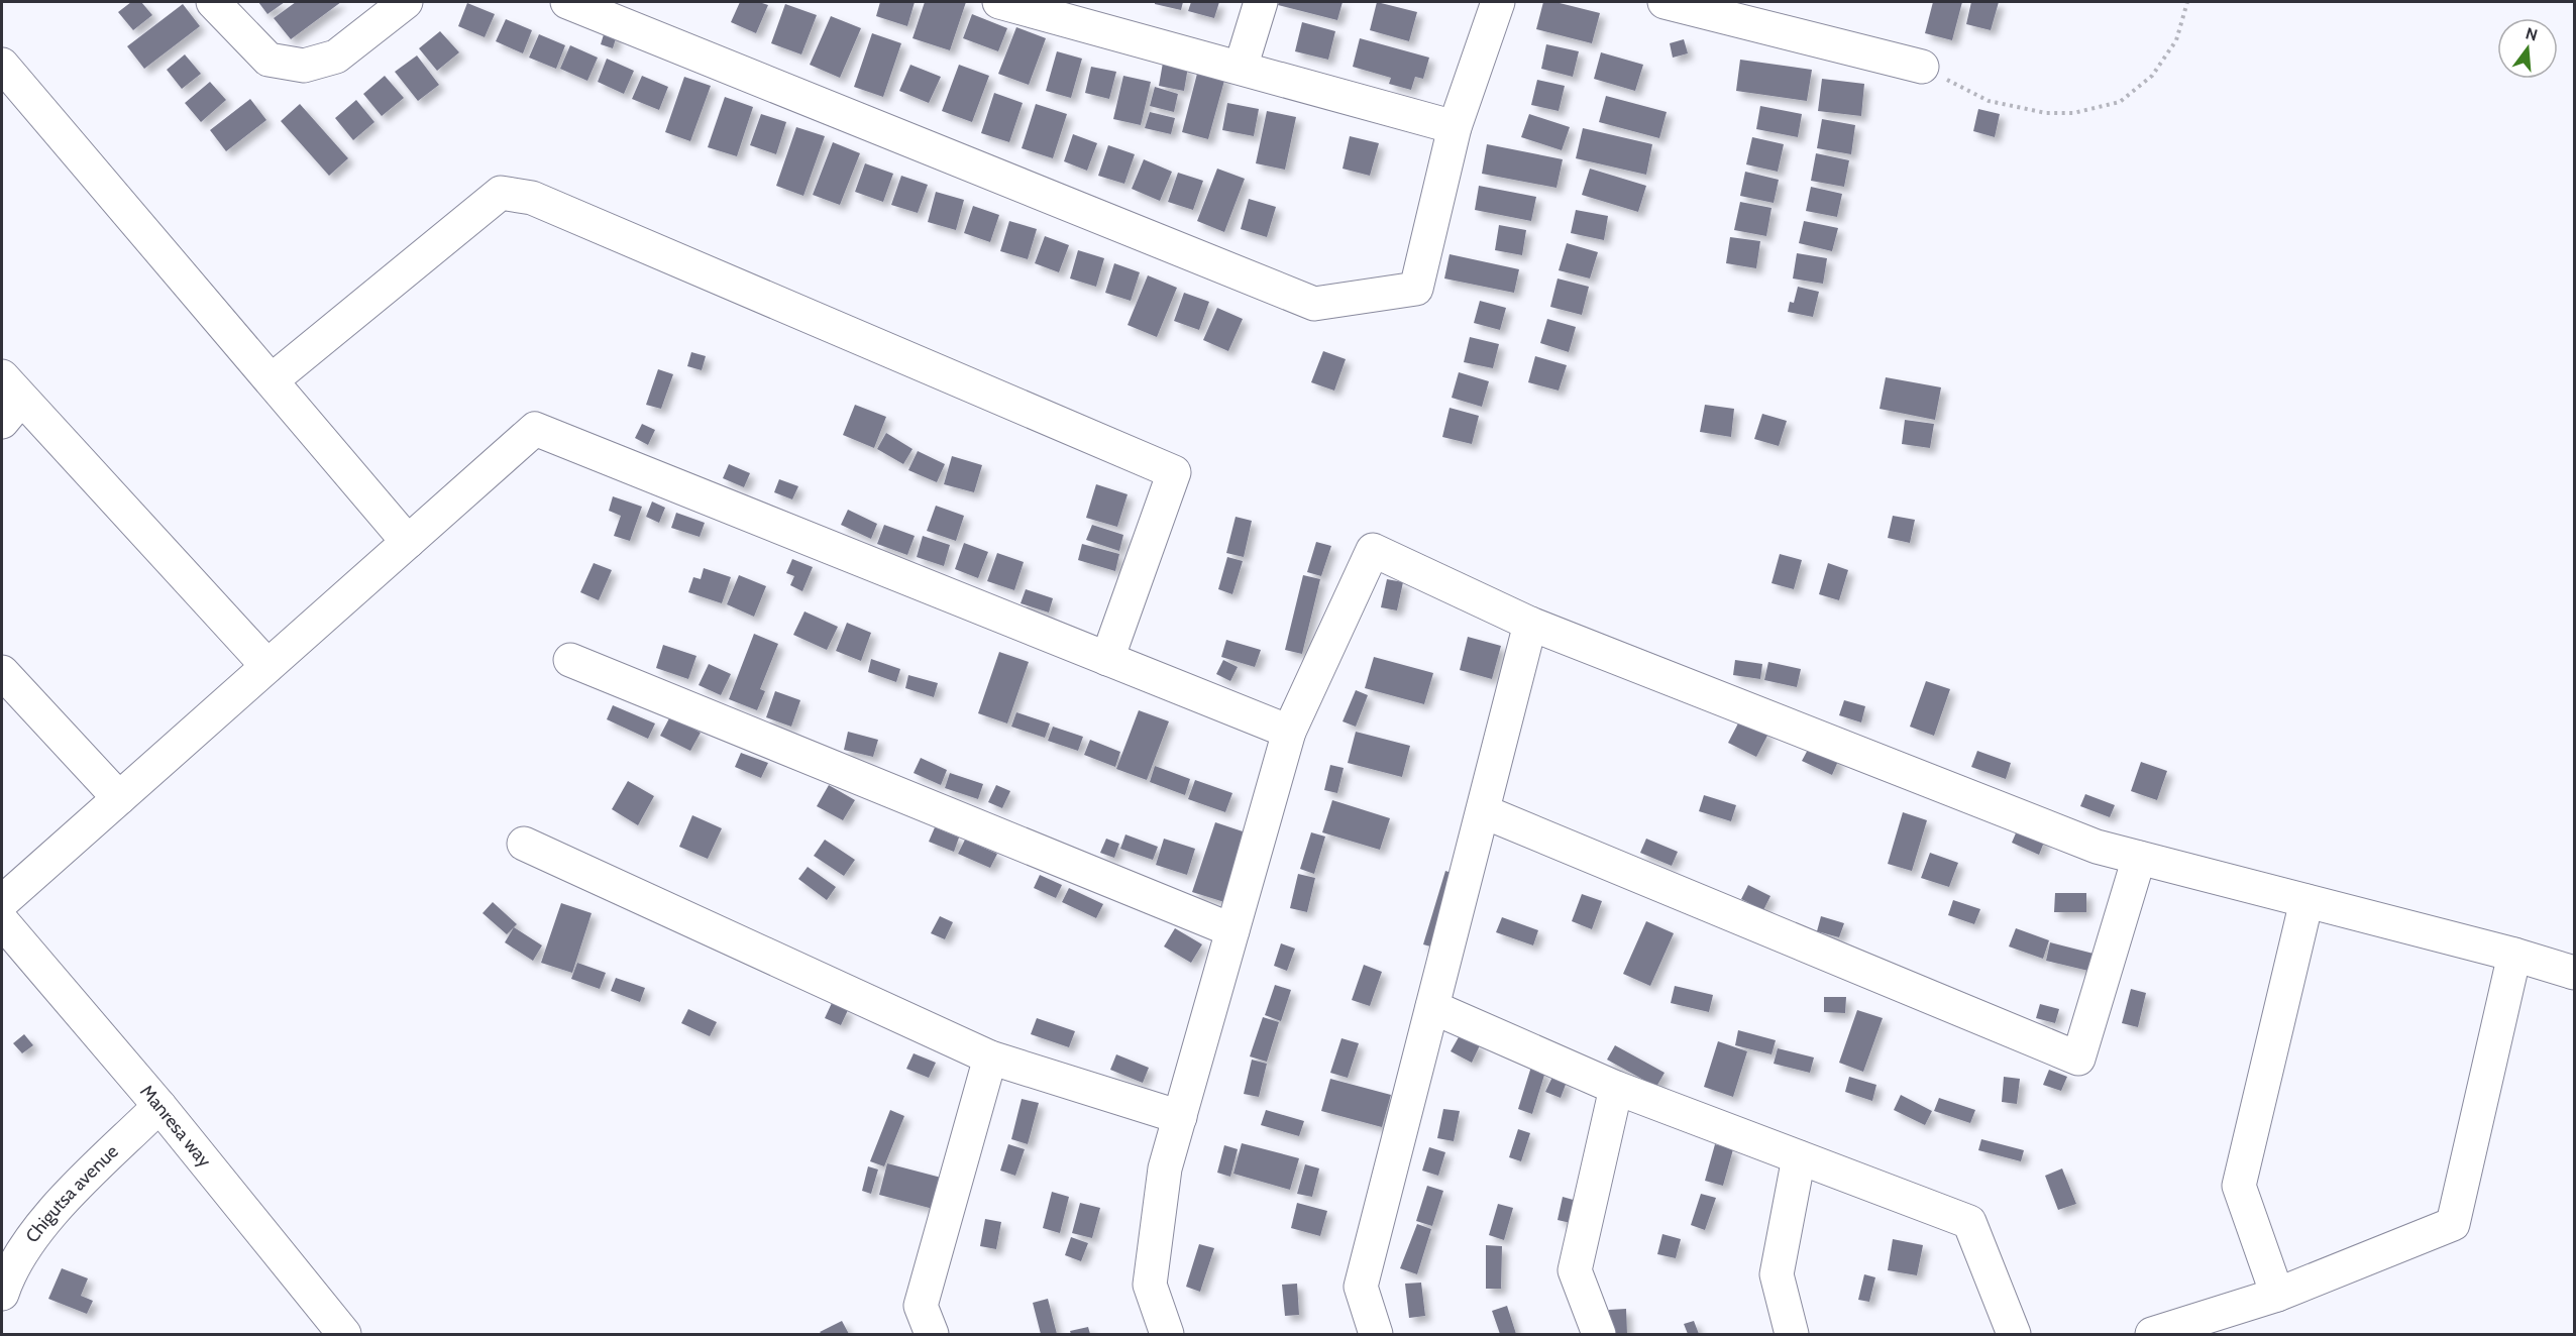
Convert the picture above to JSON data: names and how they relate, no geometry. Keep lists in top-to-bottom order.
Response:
{
  "streets": {
    "street": ["Manresa way", "Chigutsa avenue"]
  },
  "crossings": [
    ["Manresa way", "Chigutsa avenue"]
  ],
  "north": "top"
}
